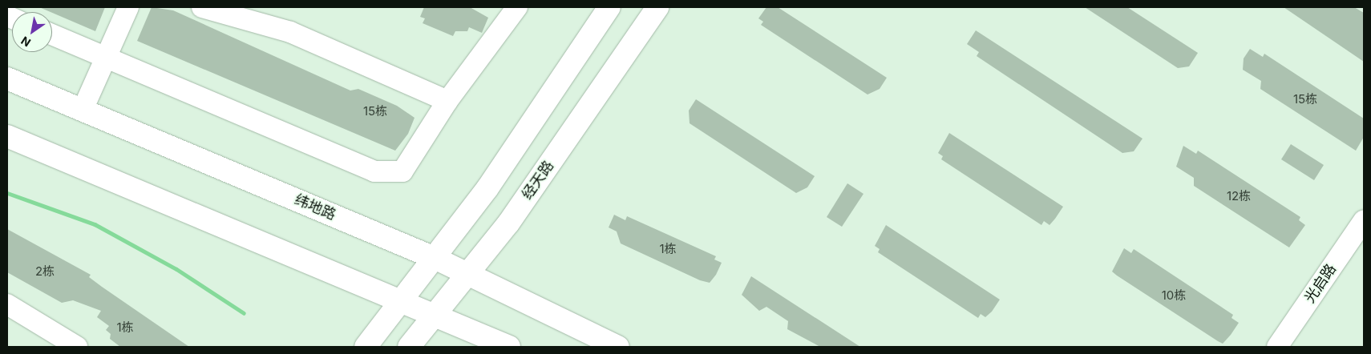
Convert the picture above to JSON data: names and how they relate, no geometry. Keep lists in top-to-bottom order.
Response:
{
  "streets": {
    "main road": ["经天路", "纬地路"],
    "street": ["光启路"]
  },
  "crossings": [
    ["经天路", "纬地路"]
  ],
  "house_numbers": [
    "15栋",
    "15栋",
    "12栋",
    "1栋",
    "2栋",
    "10栋",
    "1栋"
  ],
  "north": "bottom left"
}
